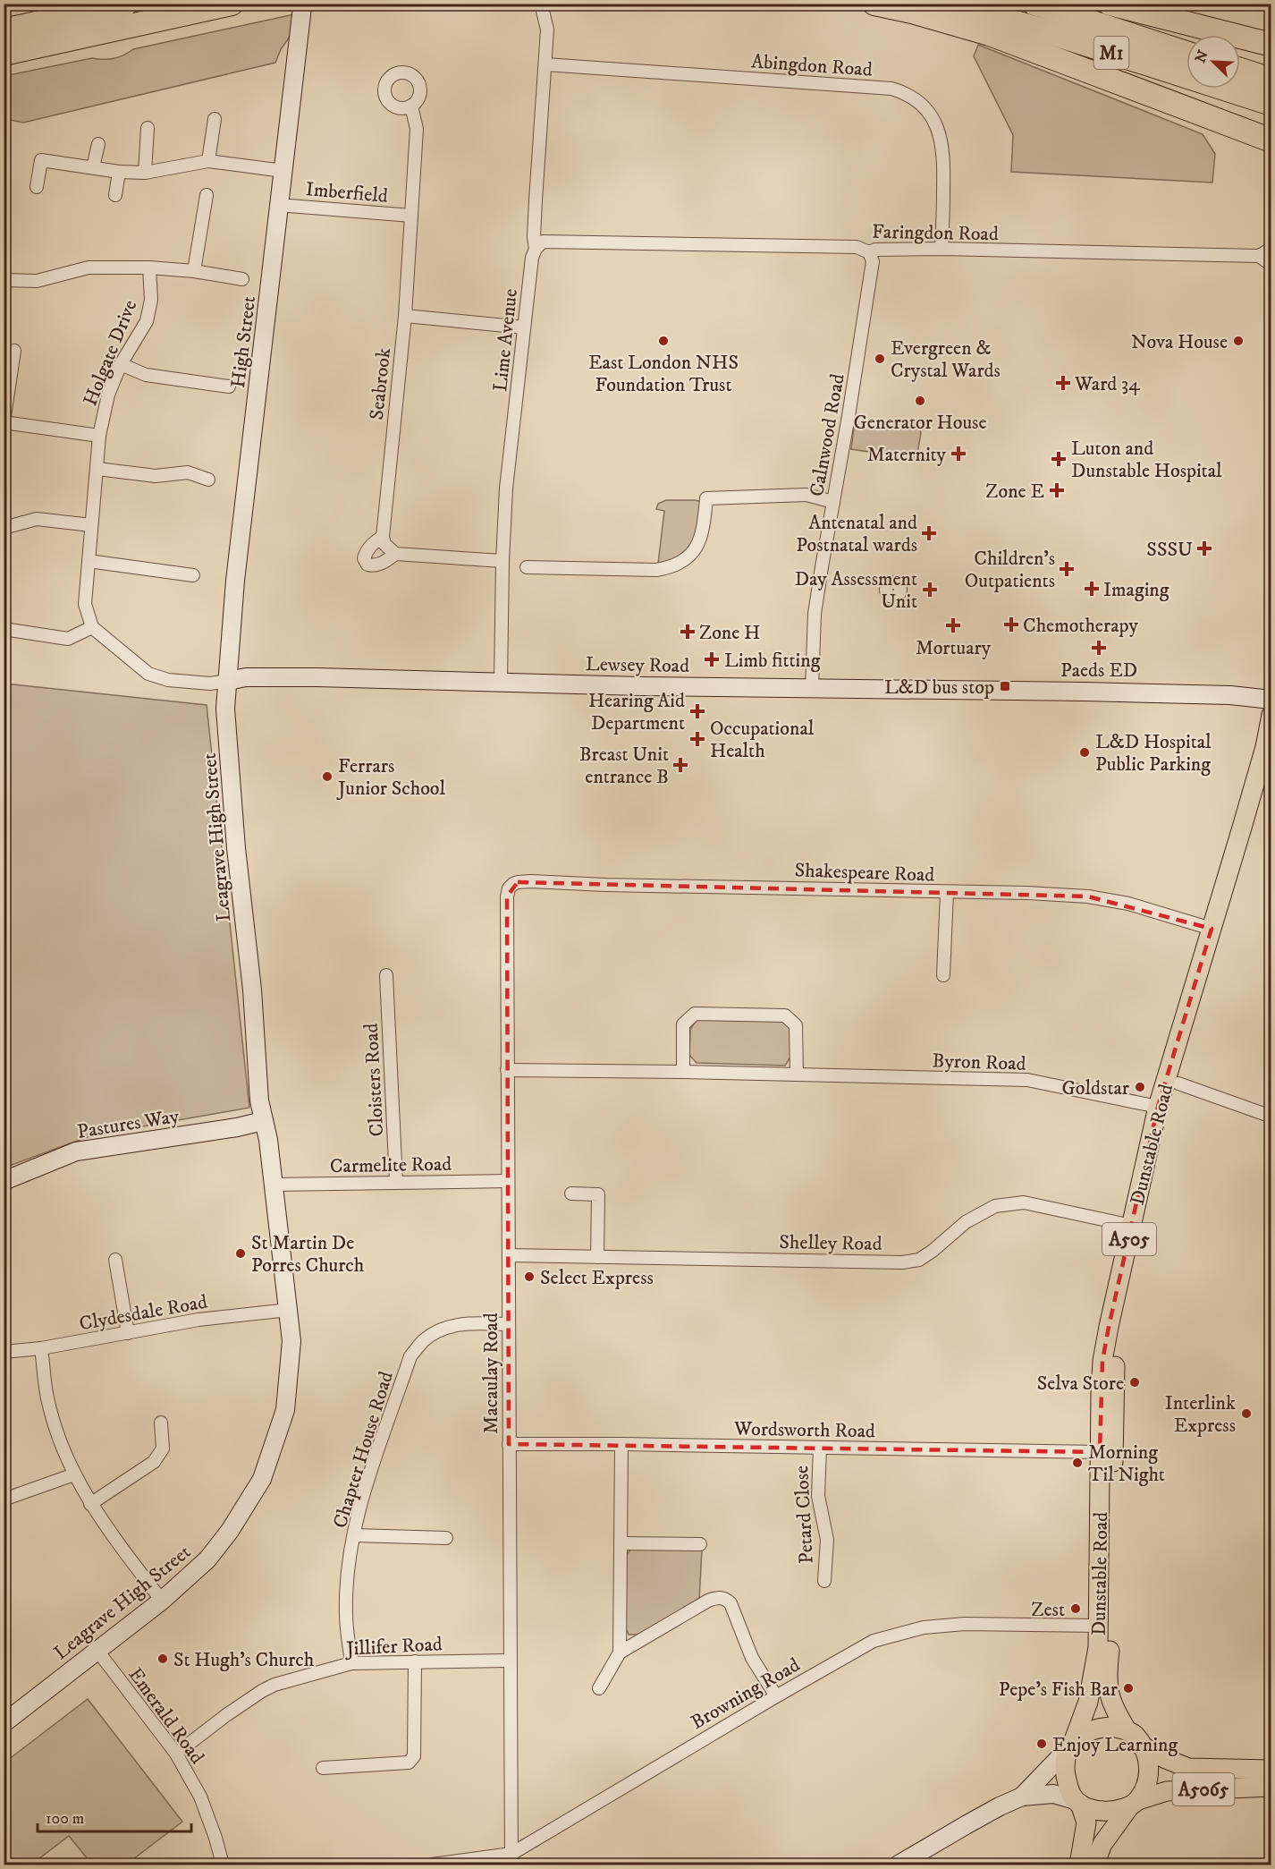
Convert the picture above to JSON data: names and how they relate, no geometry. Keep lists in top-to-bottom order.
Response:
{
  "streets": {
    "highway": ["M1"],
    "main road": ["Dunstable Road", "A505", "A5065"],
    "street": [
      "Abingdon Road",
      "Imberfield",
      "Faringdon Road",
      "Lime Avenue",
      "High Street",
      "Holgate Drive",
      "Seabrook",
      "Calnwood Road",
      "Lewsey Road",
      "Leagrave High Street",
      "Shakespeare Road",
      "Byron Road",
      "Cloisters Road",
      "Pastures Way",
      "Carmelite Road",
      "Shelley Road",
      "Clydesdale Road",
      "Macaulay Road",
      "Wordsworth Road",
      "Chapter House Road",
      "Petard Close",
      "Jillifer Road",
      "Browning Road",
      "Emerald Road"
    ]
  },
  "crossings": [
    ["Abingdon Road", "Faringdon Road"],
    ["Abingdon Road", "Lime Avenue"],
    ["Imberfield", "High Street"],
    ["Imberfield", "Seabrook"],
    ["Faringdon Road", "Lime Avenue"],
    ["Faringdon Road", "Calnwood Road"],
    ["Lime Avenue", "Lewsey Road"],
    ["High Street", "Lewsey Road"],
    ["High Street", "Leagrave High Street"],
    ["Calnwood Road", "Lewsey Road"],
    ["Lewsey Road", "Leagrave High Street"],
    ["Leagrave High Street", "Pastures Way"],
    ["Leagrave High Street", "Carmelite Road"],
    ["Leagrave High Street", "Clydesdale Road"],
    ["Leagrave High Street", "Emerald Road"],
    ["Shakespeare Road", "Dunstable Road"],
    ["Shakespeare Road", "Macaulay Road"],
    ["Byron Road", "Dunstable Road"],
    ["Byron Road", "Macaulay Road"],
    ["Cloisters Road", "Carmelite Road"],
    ["Dunstable Road", "A505"],
    ["Dunstable Road", "Shelley Road"],
    ["Dunstable Road", "Wordsworth Road"],
    ["Dunstable Road", "Browning Road"],
    ["Dunstable Road", "A5065"],
    ["Carmelite Road", "Macaulay Road"],
    ["A505", "A5065"],
    ["Shelley Road", "Macaulay Road"],
    ["Macaulay Road", "Wordsworth Road"],
    ["Macaulay Road", "Chapter House Road"],
    ["Macaulay Road", "Jillifer Road"],
    ["Macaulay Road", "Browning Road"],
    ["Wordsworth Road", "Petard Close"],
    ["Chapter House Road", "Jillifer Road"],
    ["Jillifer Road", "Emerald Road"]
  ],
  "places": {
    "other": [
      "East London NHS Foundation Trust",
      "Nova House",
      "Evergreen & Crystal Wards",
      "Generator House",
      "L&D Hospital Public Parking",
      "Ferrars Junior School",
      "Goldstar",
      "St Martin De Porres Church",
      "Select Express",
      "Selva Store",
      "Interlink Express",
      "Morning Til Night",
      "Zest",
      "St Hugh's Church",
      "Pepe's Fish Bar",
      "Enjoy Learning"
    ],
    "health": [
      "Ward 34",
      "Maternity",
      "Luton and Dunstable Hospital",
      "Zone E",
      "Antenatal and Postnatal wards",
      "SSSU",
      "Children's Outpatients",
      "Imaging",
      "Day Assessment Unit",
      "Chemotherapy",
      "Mortuary",
      "Zone H",
      "Paeds ED",
      "Limb fitting",
      "Hearing Aid Department",
      "Occupational Health",
      "Breast Unit entrance B"
    ],
    "transit": ["L&D bus stop"]
  },
  "scale_bar": "100 m",
  "north": "top left"
}
